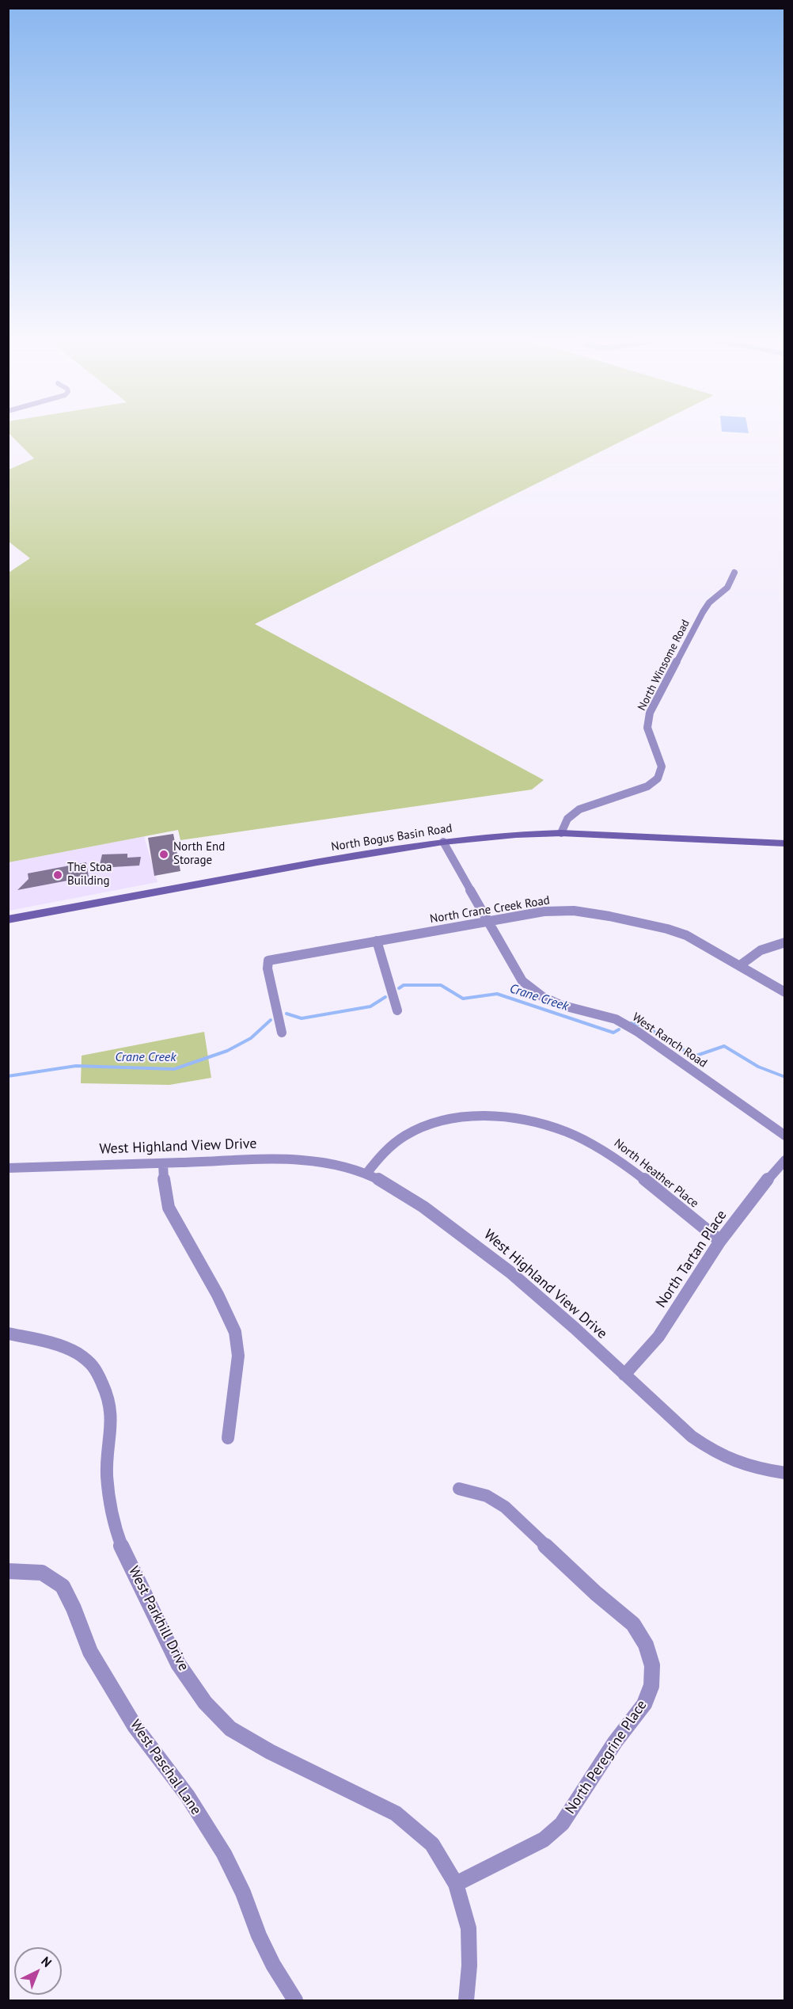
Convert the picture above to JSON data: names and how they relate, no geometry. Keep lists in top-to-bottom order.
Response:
{
  "streets": {
    "street": [
      "North Winsome Road",
      "North Bogus Basin Road",
      "North Crane Creek Road",
      "West Ranch Road",
      "West Highland View Drive",
      "North Heather Place",
      "North Tartan Place",
      "West Parkhill Drive",
      "North Peregrine Place",
      "West Paschal Lane"
    ]
  },
  "crossings": [
    ["North Winsome Road", "North Bogus Basin Road"],
    ["North Bogus Basin Road", "West Ranch Road"],
    ["North Crane Creek Road", "West Ranch Road"],
    ["West Highland View Drive", "North Heather Place"],
    ["West Highland View Drive", "North Tartan Place"],
    ["North Heather Place", "North Tartan Place"],
    ["West Parkhill Drive", "North Peregrine Place"]
  ],
  "water": ["Crane Creek"],
  "places": ["North End Storage", "The Stoa Building"],
  "north": "top right"
}
